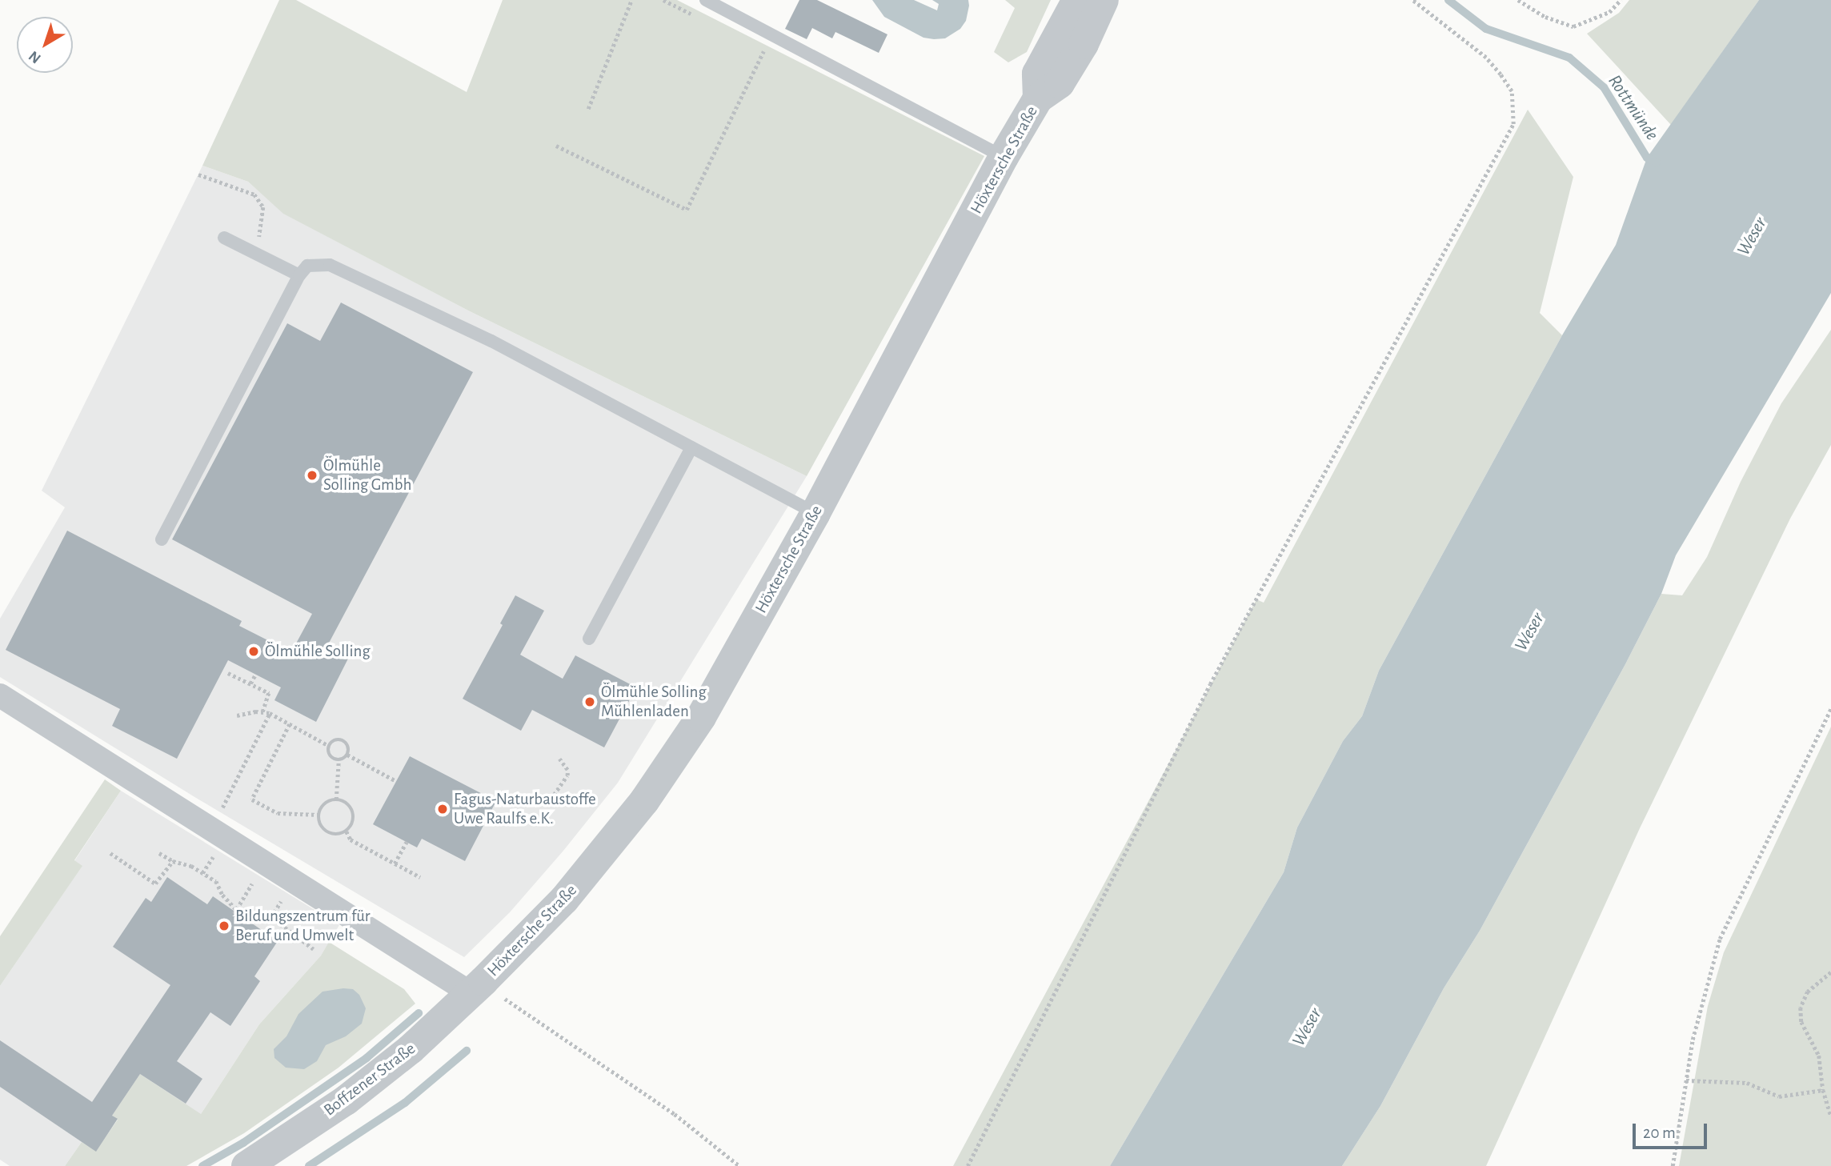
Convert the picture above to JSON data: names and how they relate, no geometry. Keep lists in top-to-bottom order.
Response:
{
  "streets": {
    "street": ["Höxtersche Straße", "Boffzener Straße"]
  },
  "crossings": [
    ["Höxtersche Straße", "Boffzener Straße"]
  ],
  "water": ["Rottmünde", "Weser"],
  "places": [
    "Ölmühle Solling Gmbh",
    "Ölmühle Solling",
    "Ölmühle Solling Mühlenladen",
    "Fagus-Naturbaustoffe Uwe Raulfs e.K.",
    "Bildungszentrum für Beruf und Umwelt"
  ],
  "scale_bar": "20 m",
  "north": "bottom left"
}
